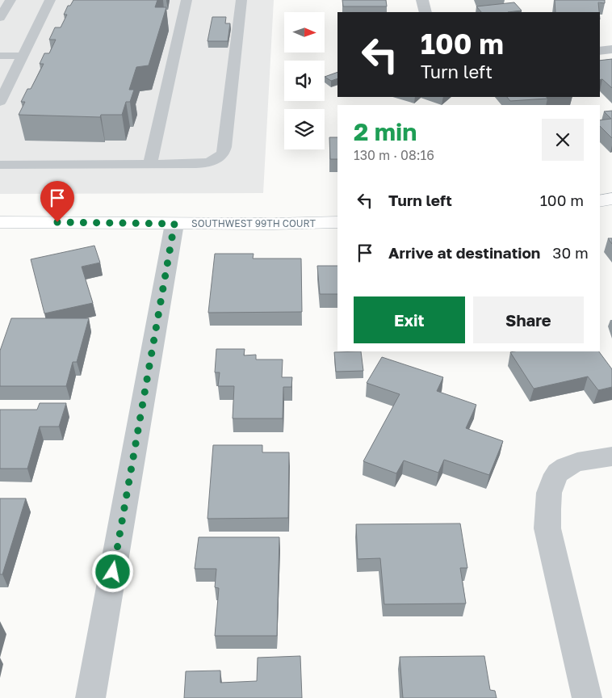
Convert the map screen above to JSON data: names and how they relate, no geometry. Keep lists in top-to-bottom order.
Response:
{
  "streets": {
    "street": ["SOUTHWEST 99TH COURT"]
  },
  "north": "right",
  "page": {
    "turn": ["100 m", "Turn left"],
    "heading": ["2 min", "130 m · 08:16"],
    "list": [
      {
        "name": "Turn left",
        "value": "100 m"
      },
      {
        "name": "Arrive at destination",
        "value": "30 m"
      }
    ],
    "buttons": ["Exit", "Share"]
  }
}
